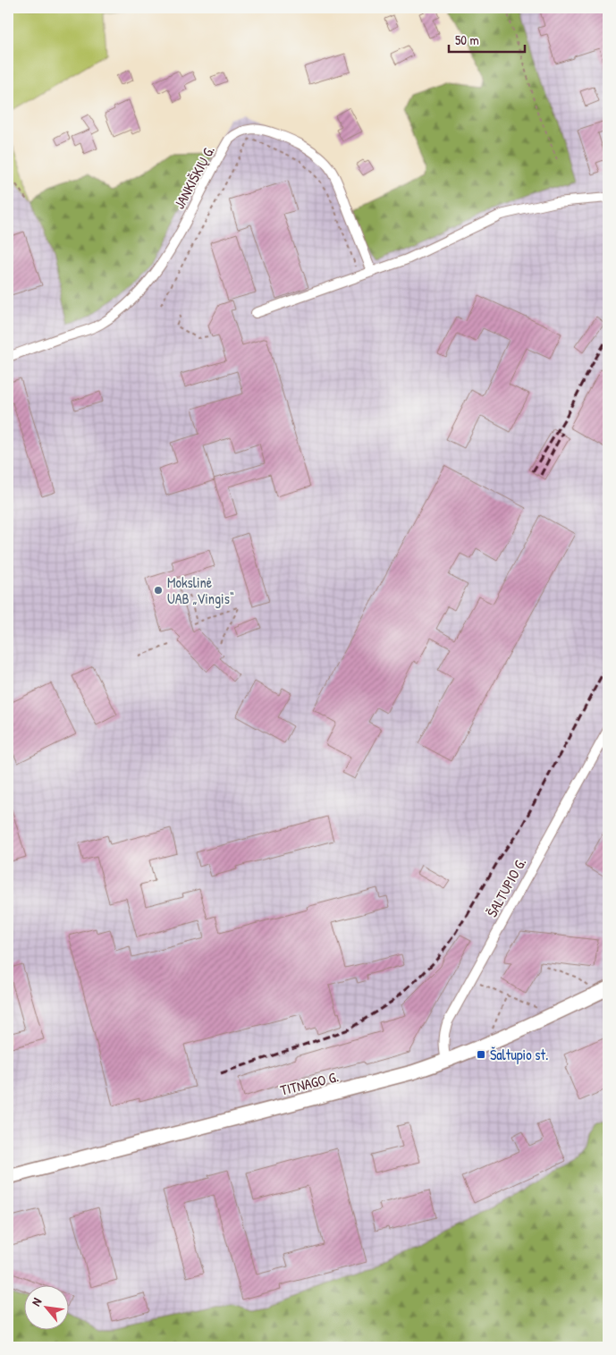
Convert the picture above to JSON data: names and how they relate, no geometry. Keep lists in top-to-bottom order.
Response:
{
  "streets": {
    "street": ["JANKIŠKIŲ G.", "ŠALTUPIO G.", "TITNAGO G."]
  },
  "crossings": [
    ["ŠALTUPIO G.", "TITNAGO G."]
  ],
  "places": {
    "other": ["Mokslinė UAB „Vingis“"],
    "transit": ["Šaltupio st."]
  },
  "scale_bar": "50 m",
  "north": "top left"
}
